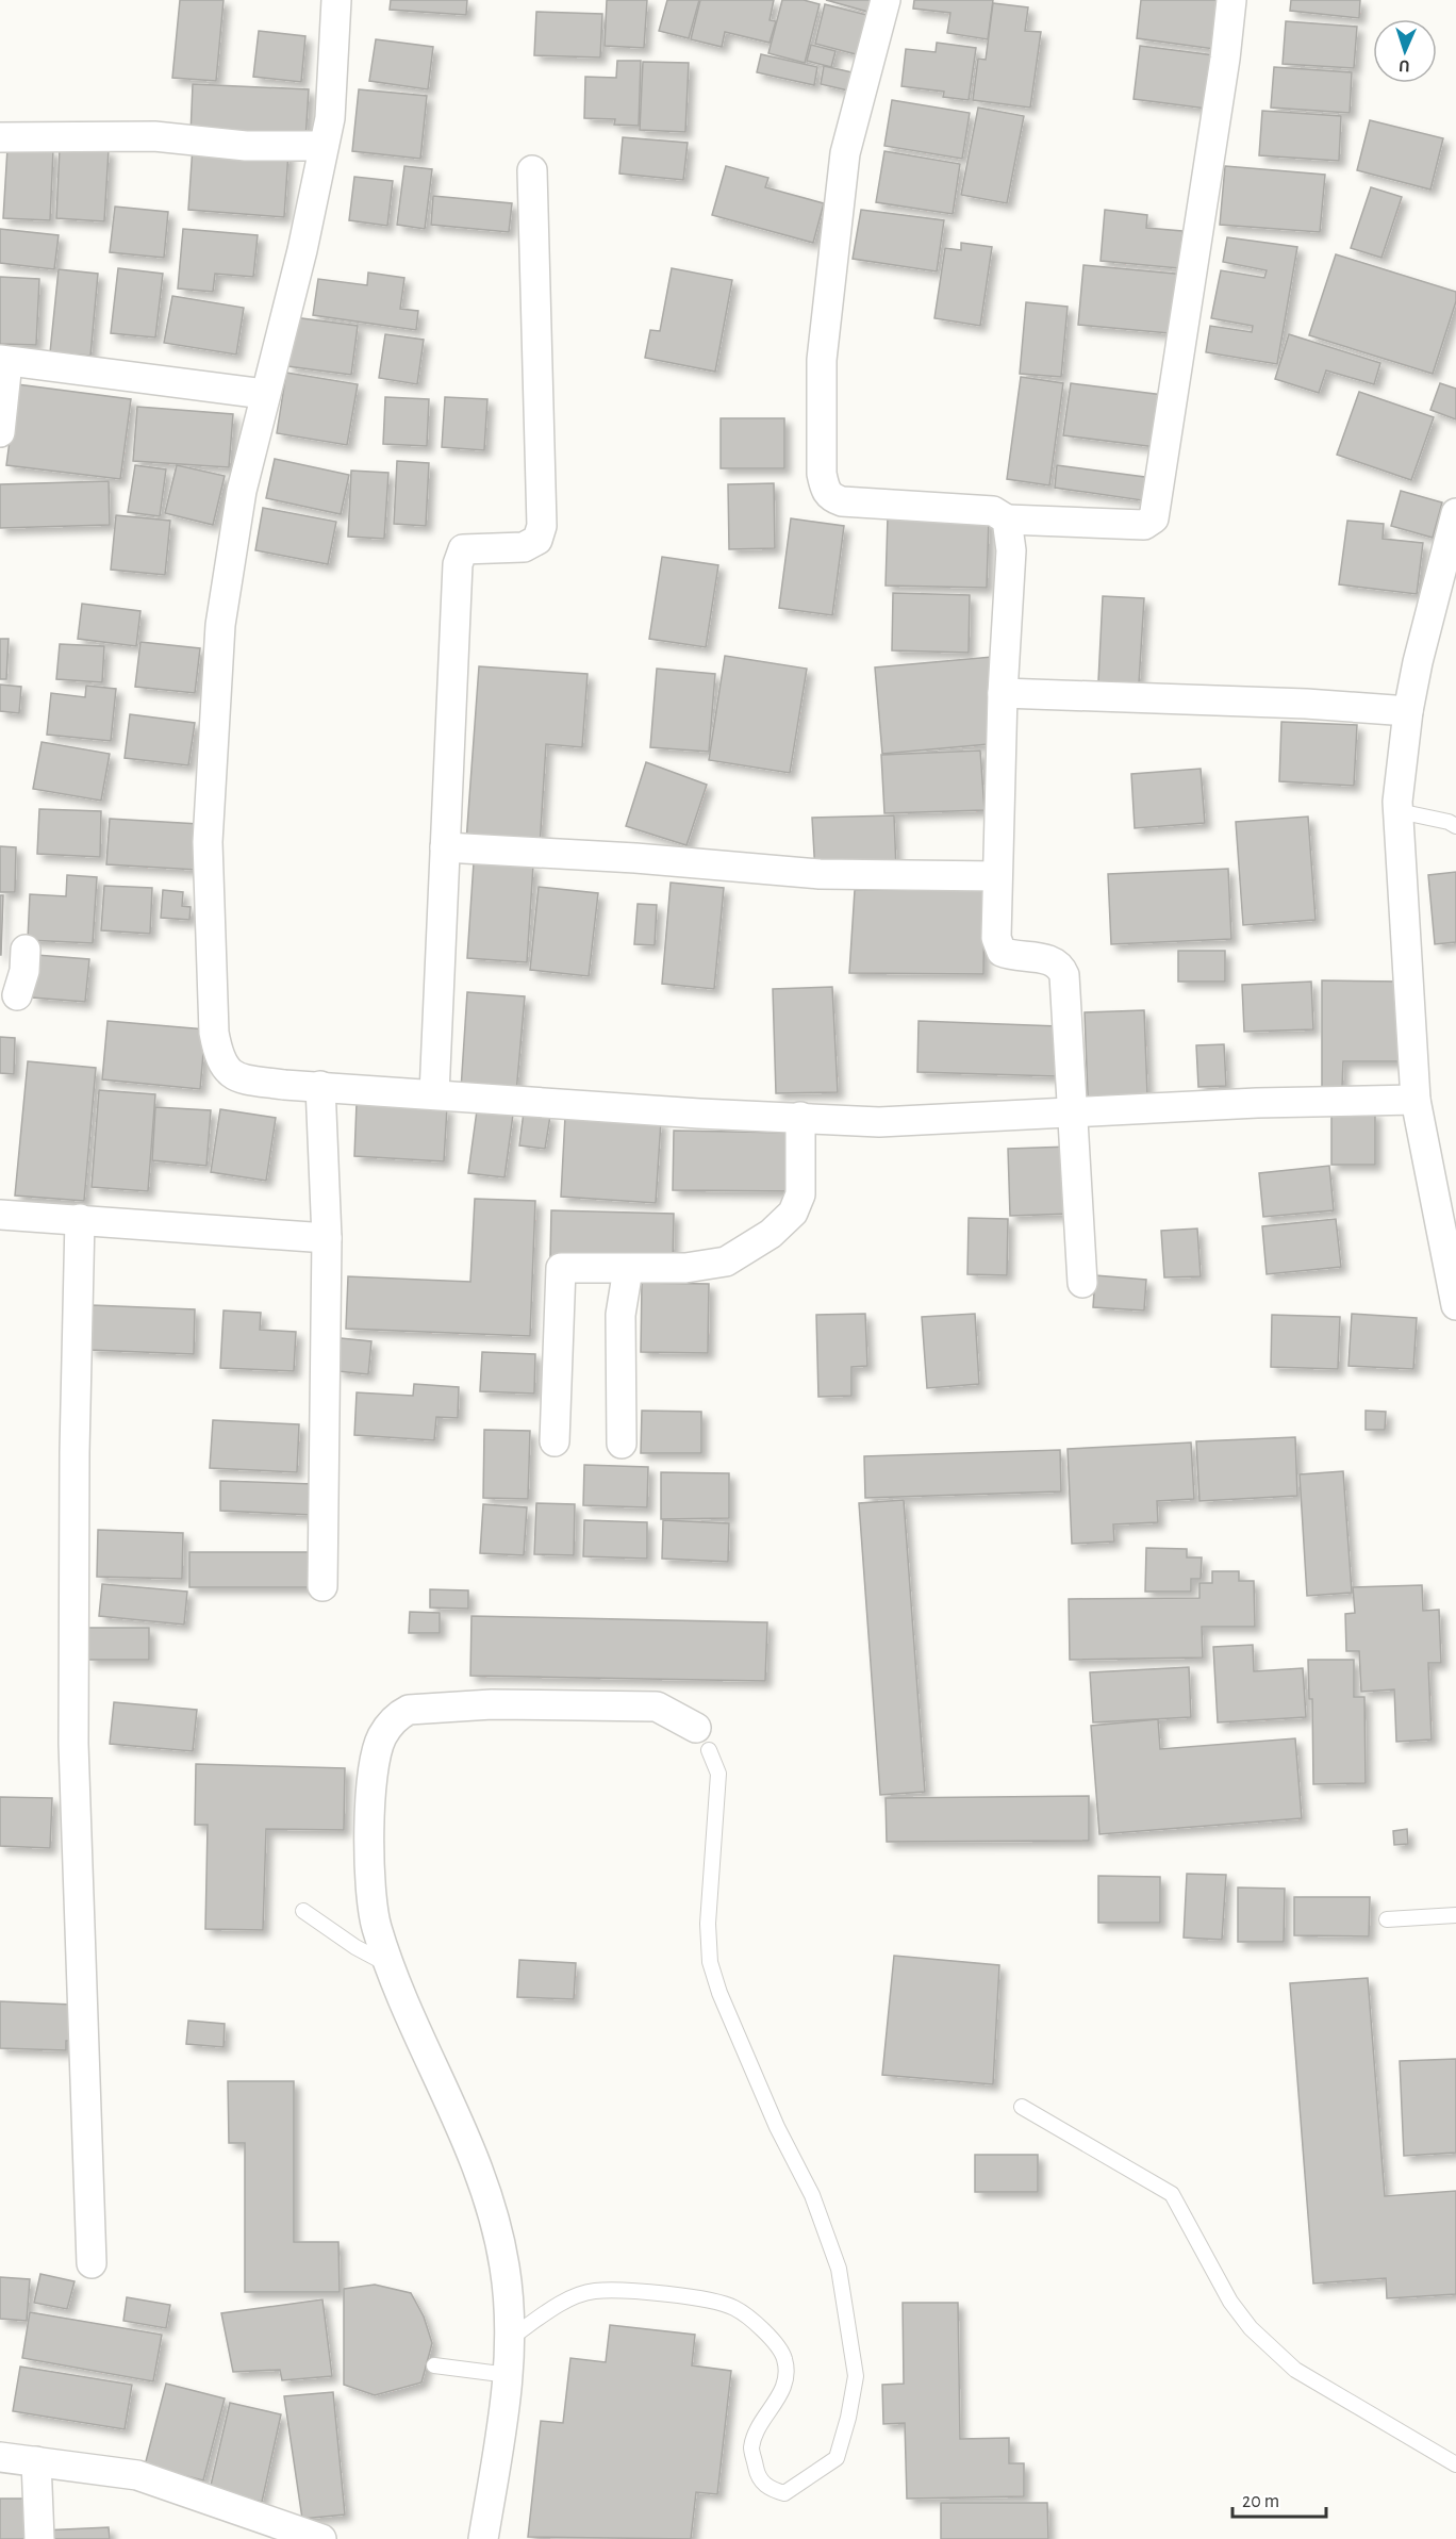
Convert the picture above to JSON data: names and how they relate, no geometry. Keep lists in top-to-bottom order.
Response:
{
  "scale_bar": "20 m",
  "north": "bottom"
}
